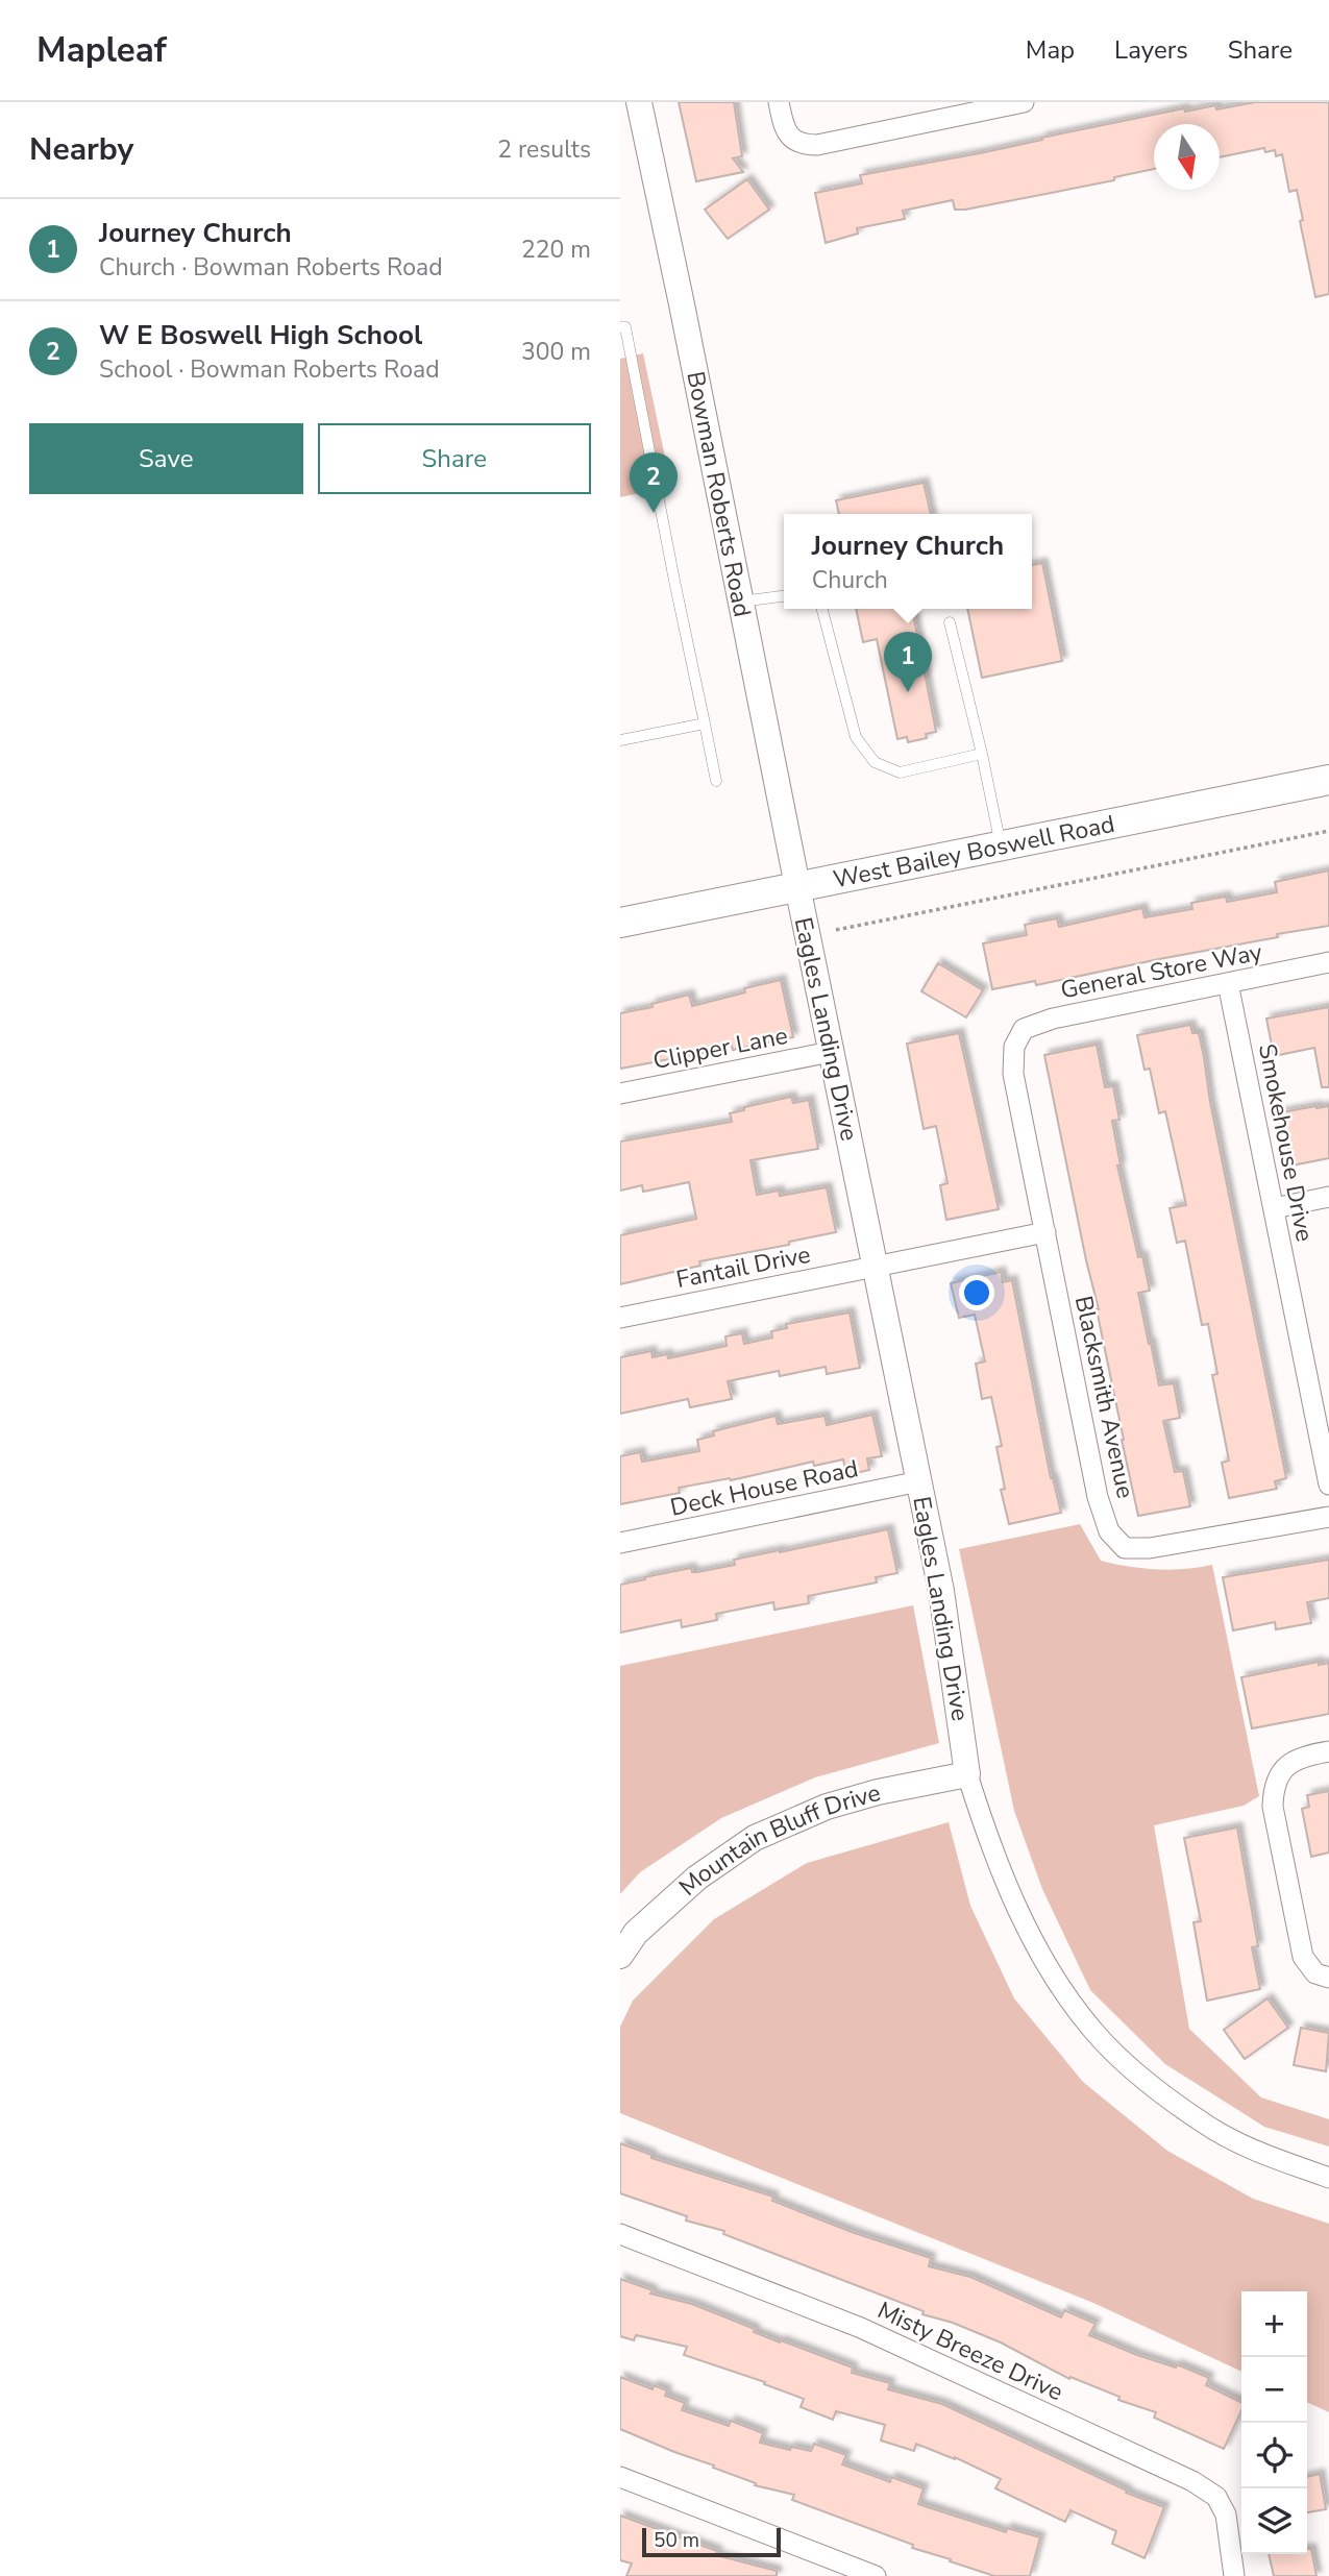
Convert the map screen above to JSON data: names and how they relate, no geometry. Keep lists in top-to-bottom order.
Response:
{
  "streets": {
    "main road": ["West Bailey Boswell Road"],
    "street": [
      "Bowman Roberts Road",
      "General Store Way",
      "Eagles Landing Drive",
      "Clipper Lane",
      "Smokehouse Drive",
      "Fantail Drive",
      "Blacksmith Avenue",
      "Deck House Road",
      "Mountain Bluff Drive",
      "Misty Breeze Drive"
    ]
  },
  "crossings": [
    ["Bowman Roberts Road", "West Bailey Boswell Road"],
    ["Bowman Roberts Road", "Eagles Landing Drive"],
    ["West Bailey Boswell Road", "Eagles Landing Drive"],
    ["General Store Way", "Smokehouse Drive"],
    ["General Store Way", "Blacksmith Avenue"],
    ["Eagles Landing Drive", "Clipper Lane"],
    ["Eagles Landing Drive", "Fantail Drive"],
    ["Eagles Landing Drive", "Deck House Road"],
    ["Eagles Landing Drive", "Mountain Bluff Drive"],
    ["Fantail Drive", "Blacksmith Avenue"]
  ],
  "scale_bar": "50 m",
  "north": "bottom",
  "page": {
    "header": "Mapleaf",
    "nav": ["Map", "Layers", "Share"],
    "heading": ["Nearby", "2 results"],
    "list": [
      {
        "mark": "1",
        "name": "Journey Church",
        "note": "Church · Bowman Roberts Road",
        "value": "220 m"
      },
      {
        "mark": "2",
        "name": "W E Boswell High School",
        "note": "School · Bowman Roberts Road",
        "value": "300 m"
      }
    ],
    "buttons": ["Save", "Share"],
    "pins": ["2", "1"],
    "popup": ["Journey Church", "Church"],
    "map_buttons": ["+", "−"],
    "scale": "50 m"
  }
}
